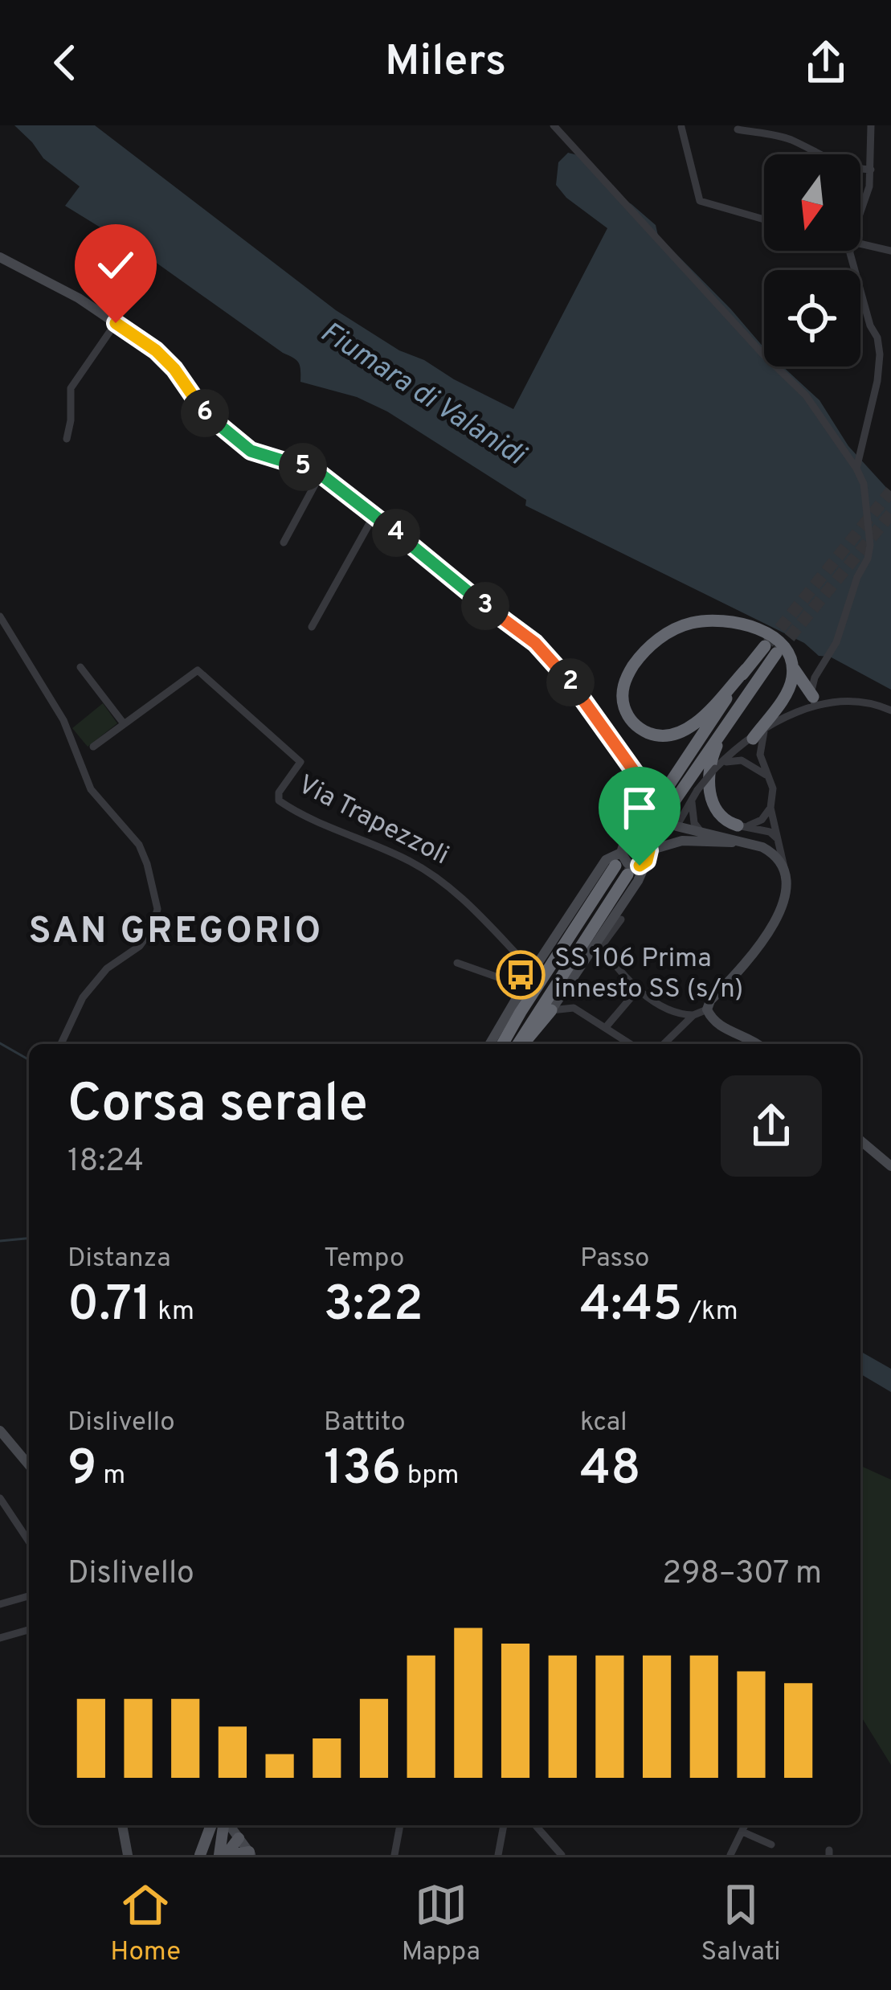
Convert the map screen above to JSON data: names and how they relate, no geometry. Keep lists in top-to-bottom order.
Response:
{
  "streets": {
    "street": ["Via Trapezzoli"]
  },
  "districts": ["SAN GREGORIO"],
  "water": ["Fiumara di Valanidi"],
  "places": {
    "bus stop": ["SS 106 Prima innesto SS (s/n)"]
  },
  "north": "bottom",
  "page": {
    "header": "Milers",
    "pins": [
      "6",
      "5",
      "4",
      "3",
      "2"
    ],
    "heading": ["Corsa serale", "18:24"],
    "stats": [
      ["Distanza", "0.71 km"],
      ["Tempo", "3:22"],
      ["Passo", "4:45 /km"],
      ["Dislivello", "9 m"],
      ["Battito", "136 bpm"],
      ["kcal", "48"]
    ],
    "chart": ["Dislivello", "298–307 m"],
    "tabs": ["Home", "Mappa", "Salvati"]
  }
}
